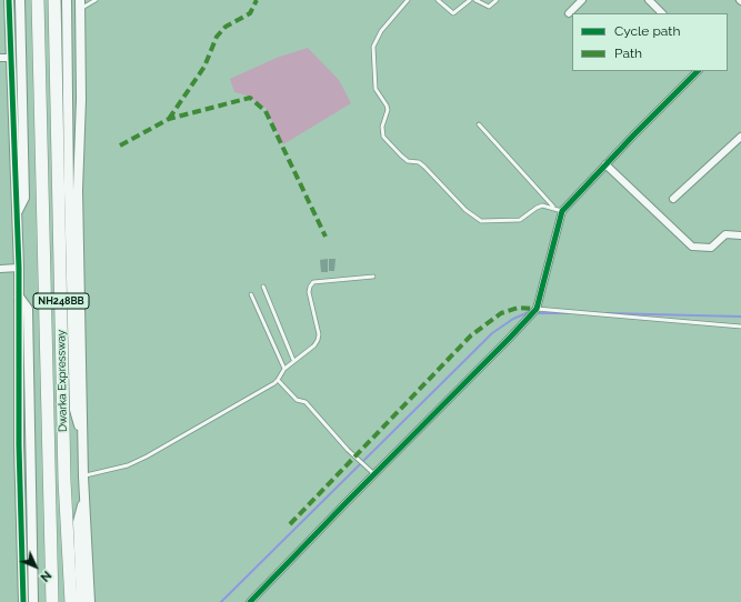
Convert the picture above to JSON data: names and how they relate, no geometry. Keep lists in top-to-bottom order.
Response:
{
  "streets": {
    "highway": ["NH248BB", "Dwarka Expressway"]
  },
  "legend": ["Cycle path", "Path"],
  "north": "bottom right"
}
